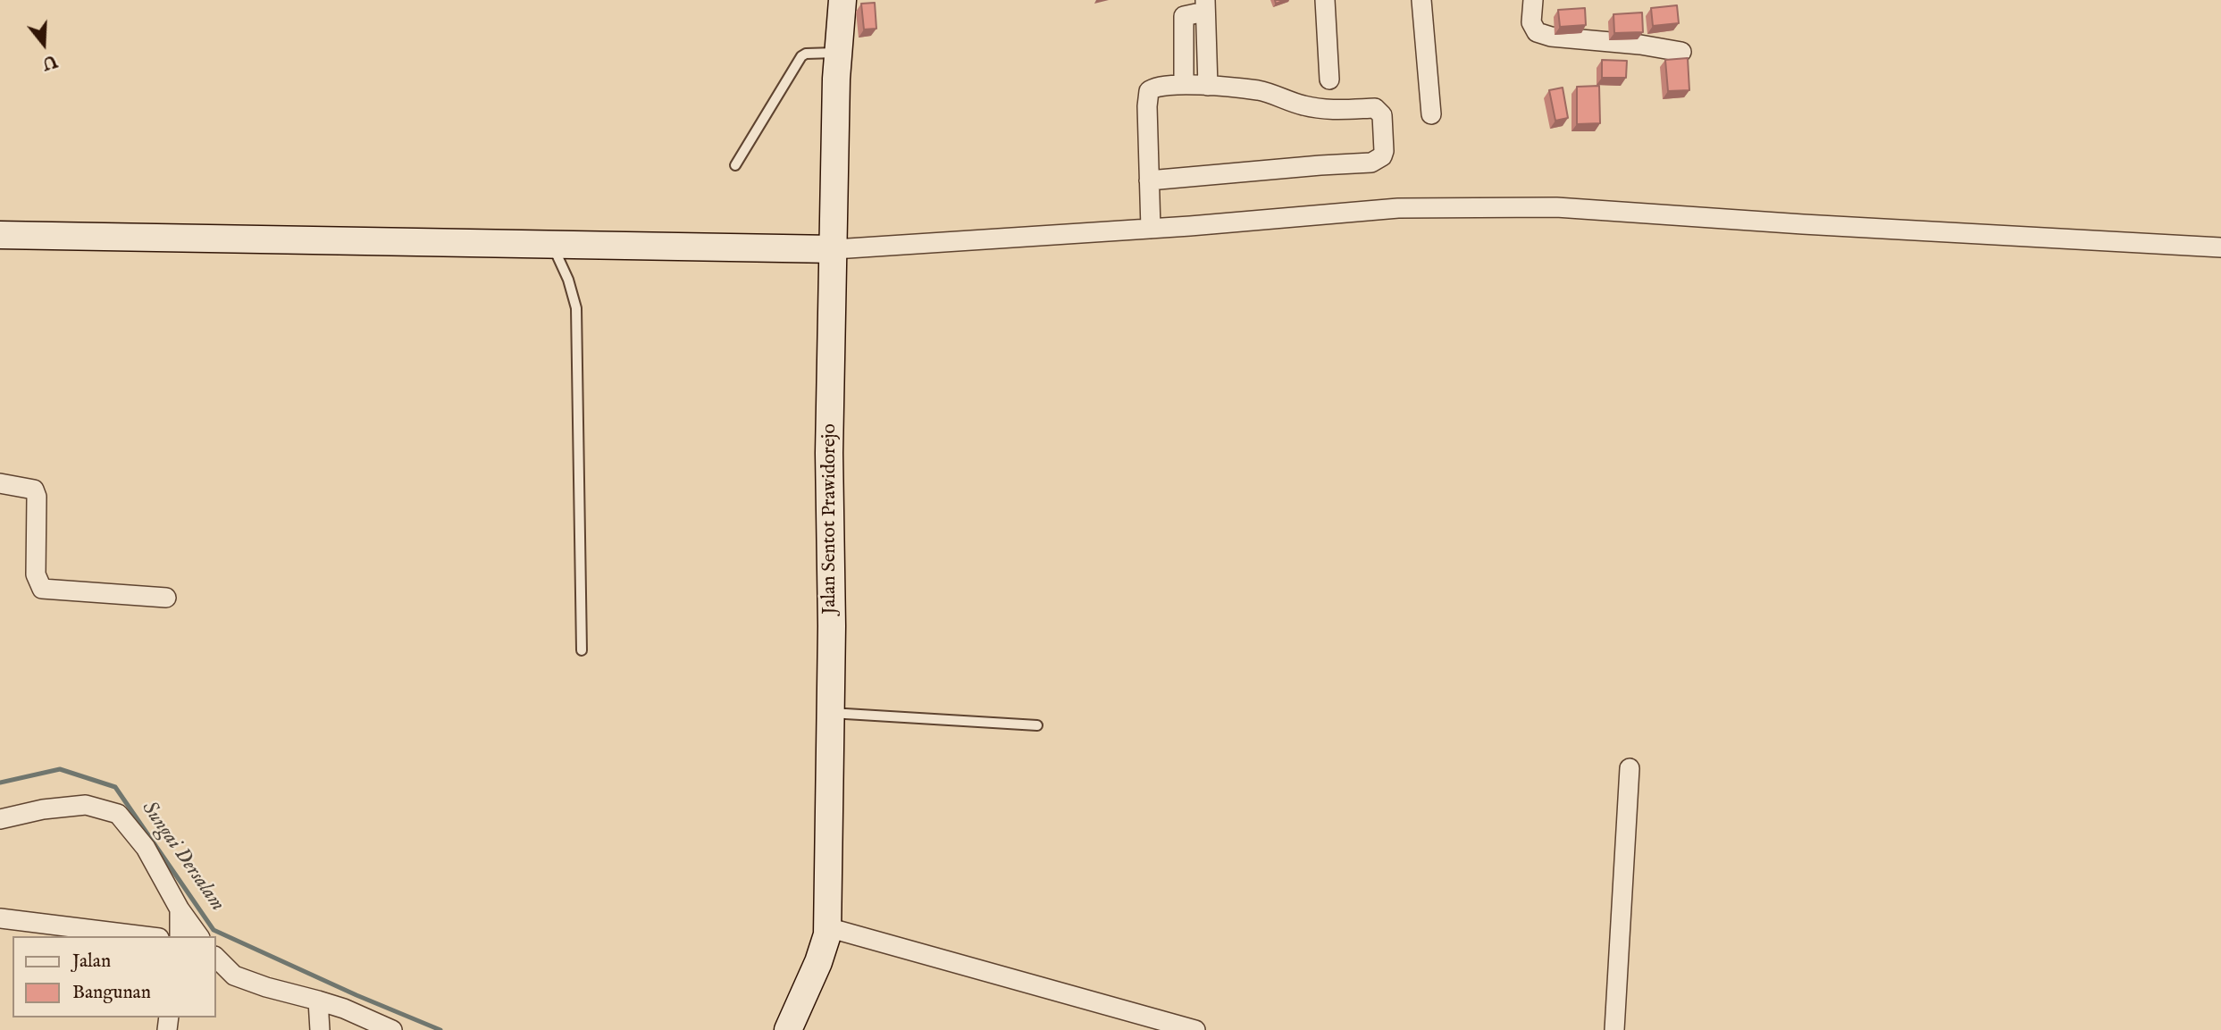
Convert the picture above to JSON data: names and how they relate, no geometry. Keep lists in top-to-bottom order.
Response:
{
  "streets": {
    "main road": ["Jalan Sentot Prawidorejo"]
  },
  "water": ["Sungai Dersalam"],
  "legend": ["Jalan", "Bangunan"],
  "north": "bottom"
}
